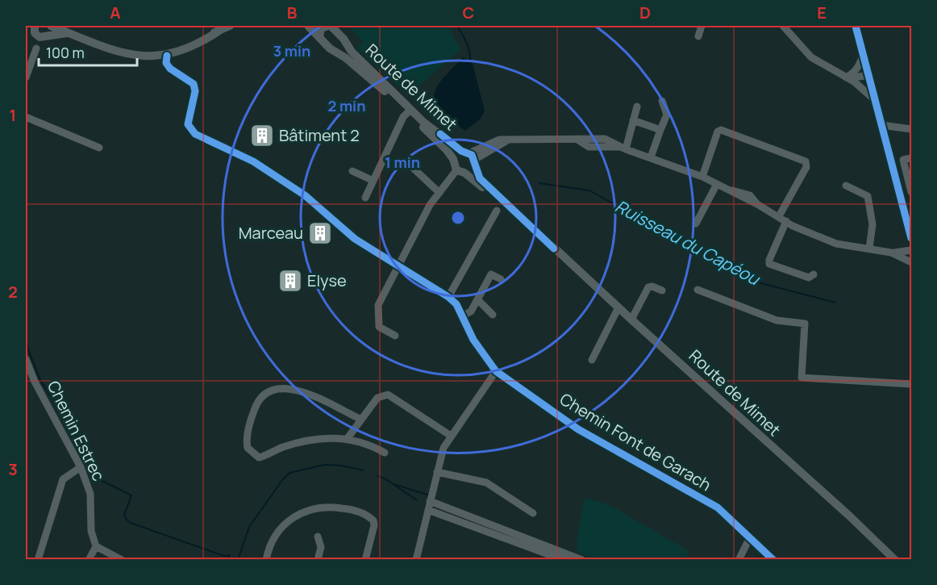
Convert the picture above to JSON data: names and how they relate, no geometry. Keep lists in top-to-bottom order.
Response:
{
  "streets": {
    "street": ["Route de Mimet", "Chemin Estrec", "Chemin Font de Garach"]
  },
  "water": ["Ruisseau du Capéou"],
  "places": {
    "building": ["Bâtiment 2", "Marceau", "Elyse"]
  },
  "scale_bar": "100 m",
  "grid": {
    "columns": [
      "A",
      "B",
      "C",
      "D",
      "E"
    ],
    "rows": ["1", "2", "3"]
  },
  "rings": ["3 min", "2 min", "1 min"]
}
